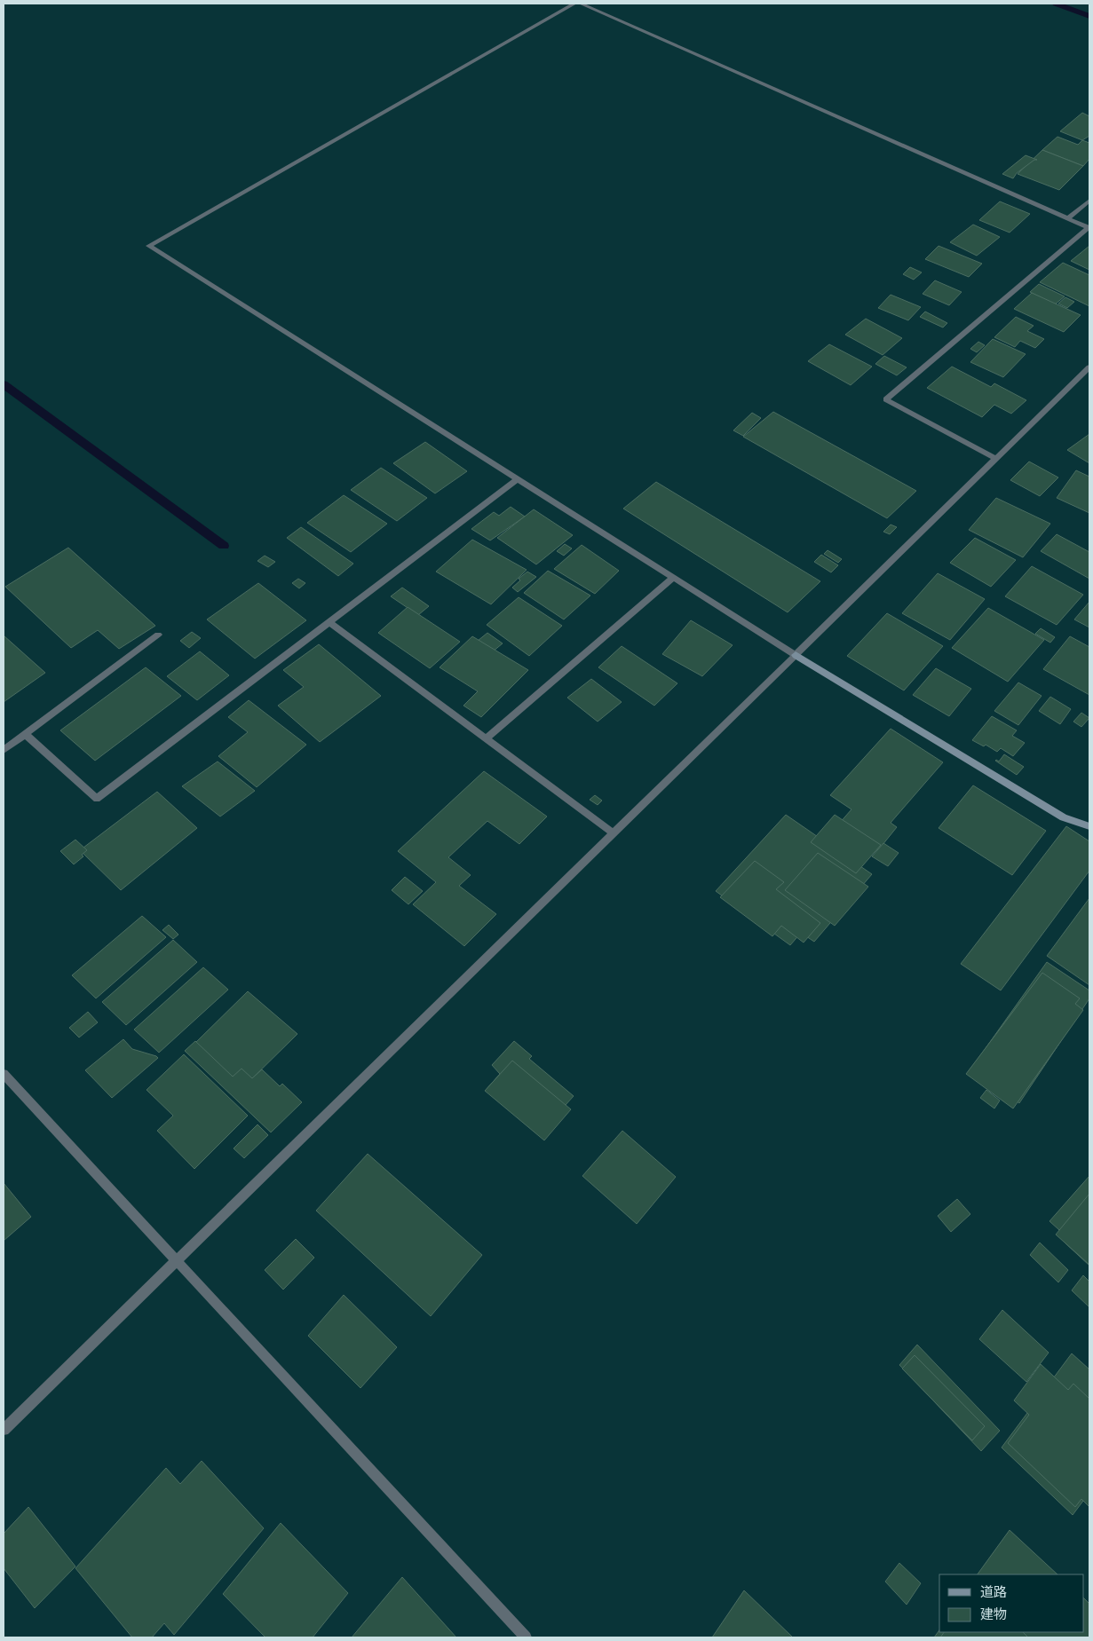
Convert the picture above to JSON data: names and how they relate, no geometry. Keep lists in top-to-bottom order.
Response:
{
  "legend": ["道路", "建物"]
}
